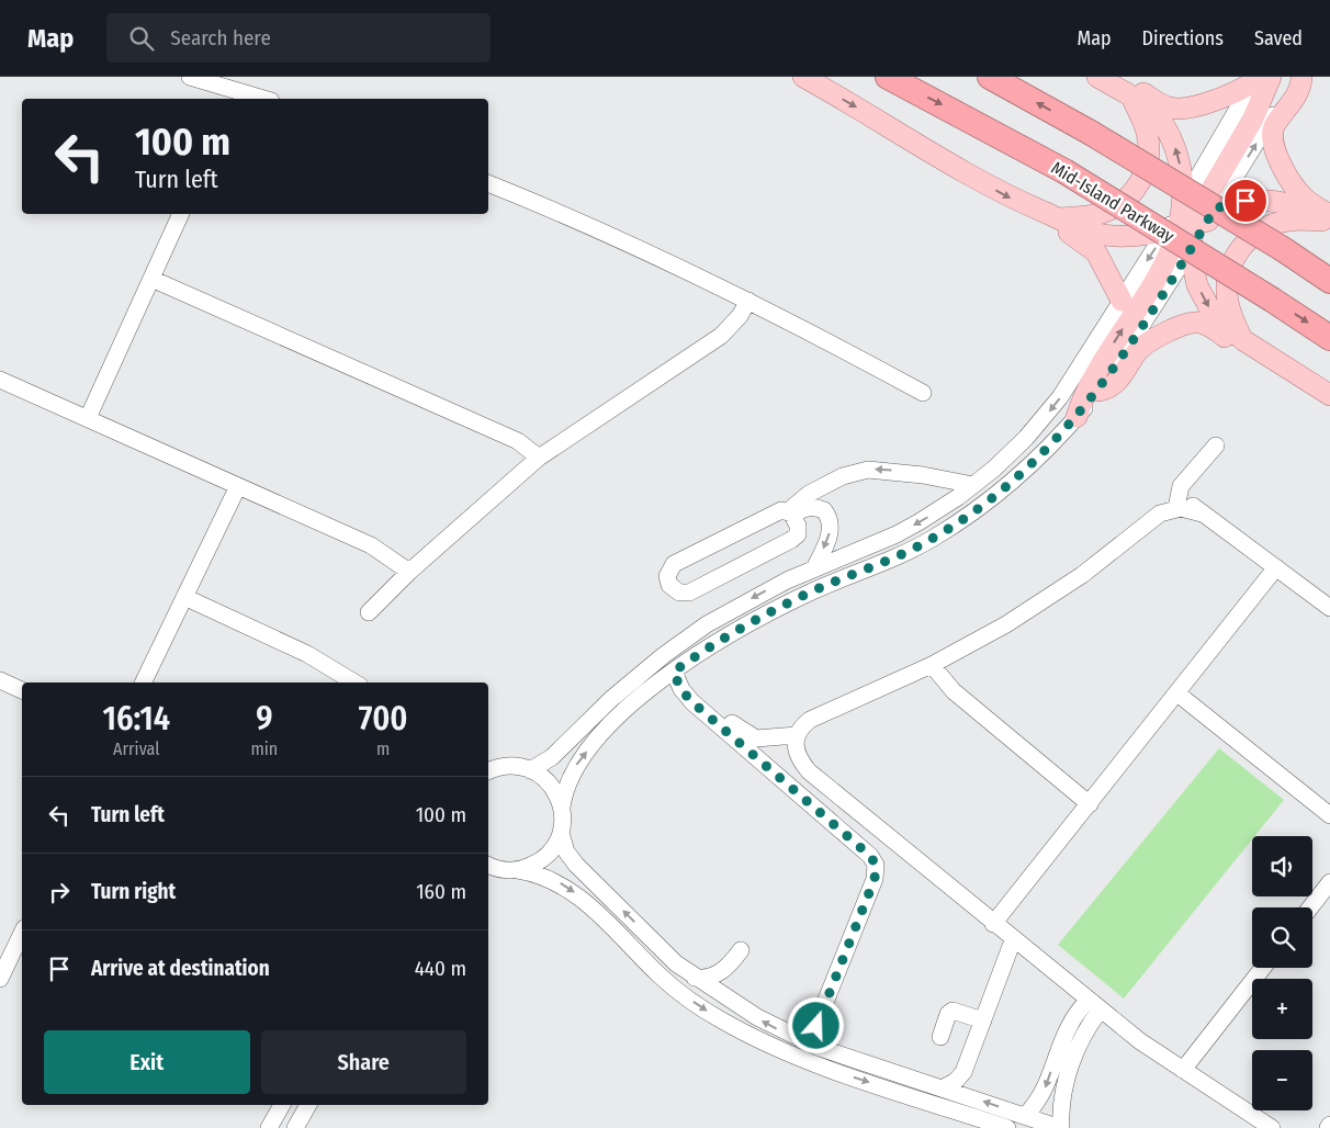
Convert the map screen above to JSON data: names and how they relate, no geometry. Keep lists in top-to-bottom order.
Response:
{
  "streets": {
    "highway": ["Mid-Island Parkway"]
  },
  "page": {
    "header": "Map",
    "search": "Search here",
    "nav": ["Map", "Directions", "Saved"],
    "turn": ["100 m", "Turn left"],
    "eta": [
      "16:14",
      "Arrival",
      "9",
      "min",
      "700",
      "m"
    ],
    "list": [
      {
        "name": "Turn left",
        "value": "100 m"
      },
      {
        "name": "Turn right",
        "value": "160 m"
      },
      {
        "name": "Arrive at destination",
        "value": "440 m"
      }
    ],
    "map_buttons": ["+", "−"],
    "buttons": ["Exit", "Share"]
  }
}
